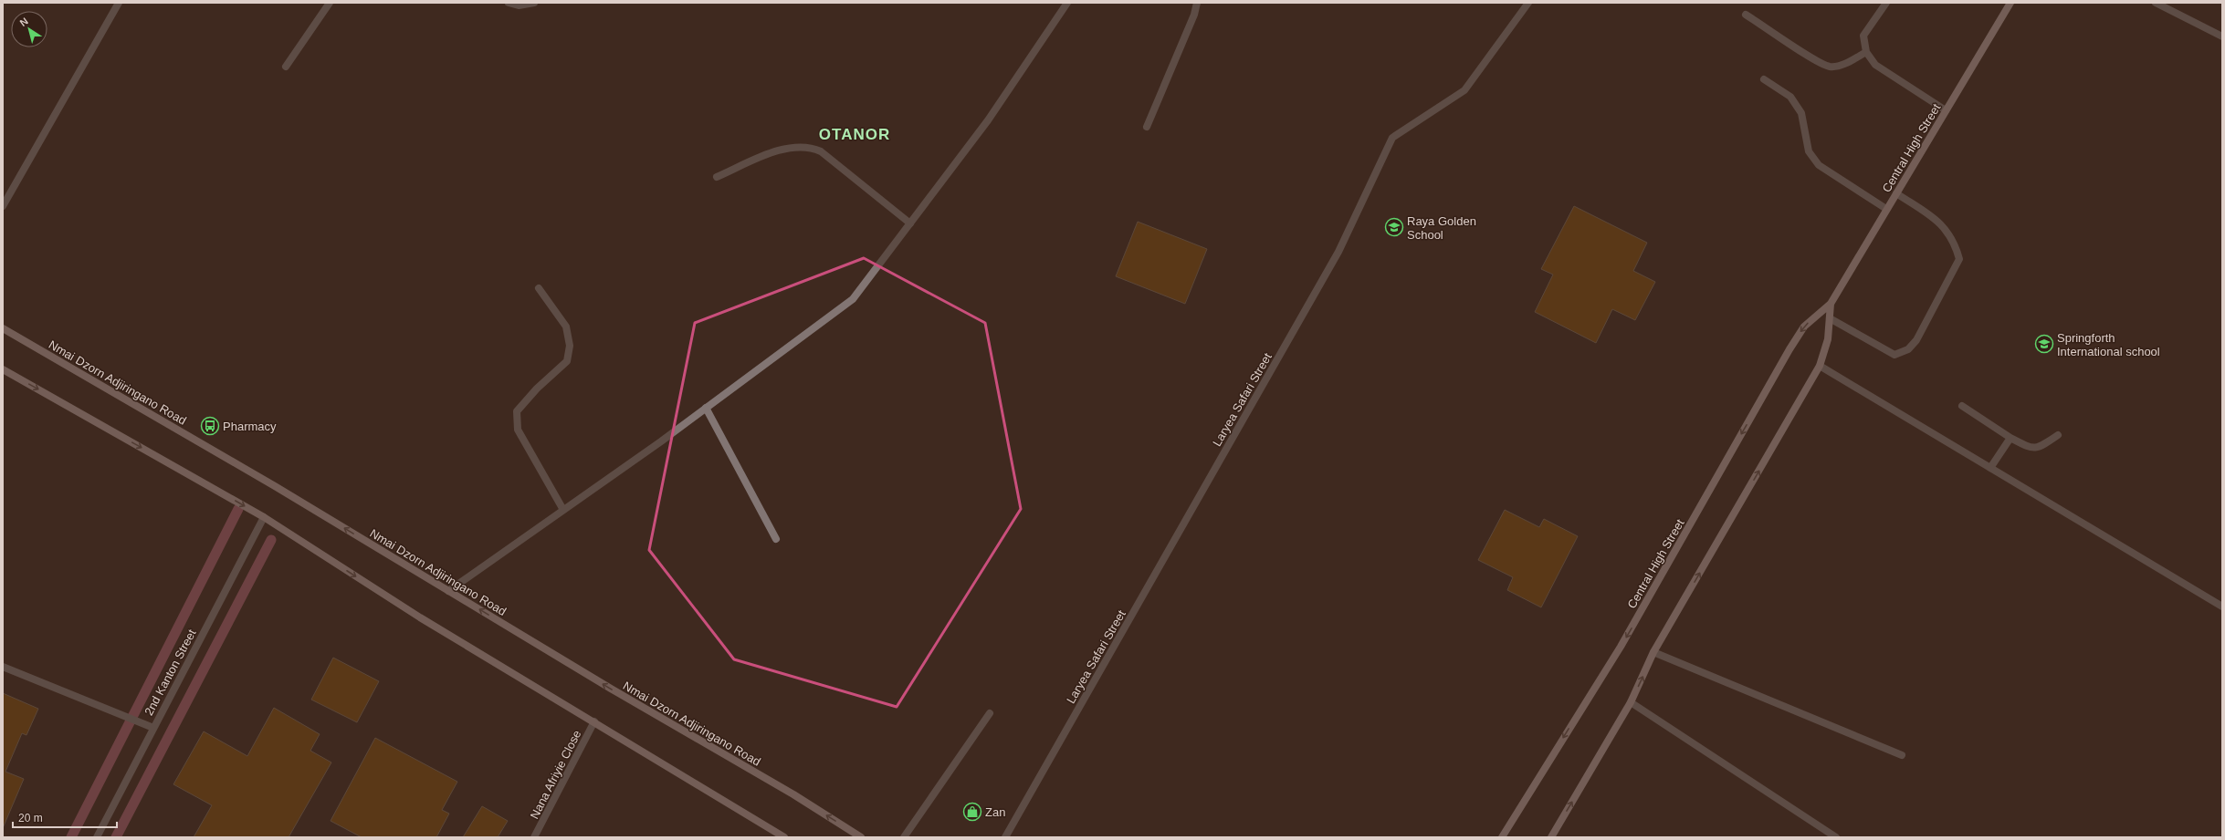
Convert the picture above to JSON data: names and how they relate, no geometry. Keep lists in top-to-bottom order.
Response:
{
  "streets": {
    "main road": ["Central High Street", "Nmai Dzorn Adjiringano Road"],
    "street": ["Laryea Safari Street", "2nd Kanton Street", "Nana Afriyie Close"]
  },
  "districts": ["OTANOR"],
  "places": {
    "school or university": ["Raya Golden School", "Springforth International school"],
    "bus stop": ["Pharmacy"],
    "shop": ["Zan"]
  },
  "scale_bar": "20 m",
  "north": "top left"
}
